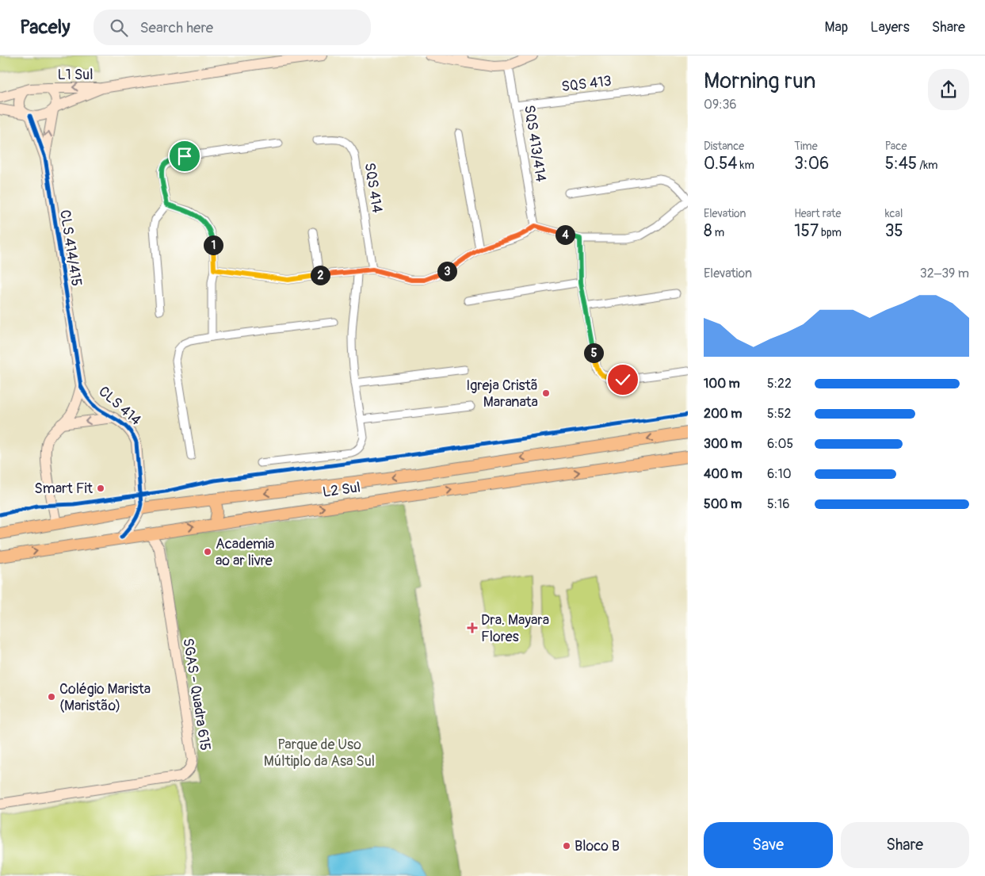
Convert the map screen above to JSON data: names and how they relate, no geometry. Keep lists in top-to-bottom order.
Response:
{
  "streets": {
    "main road": ["L2 Sul"],
    "street": [
      "L1 Sul",
      "SQS 413",
      "SQS 413/414",
      "SQS 414",
      "CLS 414/415",
      "CLS 414",
      "SGAS - Quadra 615"
    ]
  },
  "crossings": [
    ["L1 Sul", "CLS 414/415"],
    ["SQS 413", "SQS 413/414"],
    ["CLS 414/415", "CLS 414"],
    ["CLS 414", "L2 Sul"],
    ["L2 Sul", "SGAS - Quadra 615"]
  ],
  "parks": ["Parque de Uso Múltiplo da Asa Sul"],
  "places": {
    "other": [
      "Igreja Cristã Maranata",
      "Smart Fit",
      "Academia ao ar livre",
      "Colégio Marista (Maristão)",
      "Bloco B"
    ],
    "health": ["Dra. Mayara Flores"]
  },
  "page": {
    "header": "Pacely",
    "search": "Search here",
    "nav": ["Map", "Layers", "Share"],
    "heading": ["Morning run", "09:36"],
    "stats": [
      ["Distance", "0.54 km"],
      ["Time", "3:06"],
      ["Pace", "5:45 /km"],
      ["Elevation", "8 m"],
      ["Heart rate", "157 bpm"],
      ["kcal", "35"]
    ],
    "pins": [
      "4",
      "1",
      "3",
      "2",
      "5"
    ],
    "chart": ["Elevation", "32–39 m"],
    "list": [
      {
        "name": "100 m",
        "note": "5:22"
      },
      {
        "name": "200 m",
        "note": "5:52"
      },
      {
        "name": "300 m",
        "note": "6:05"
      },
      {
        "name": "400 m",
        "note": "6:10"
      },
      {
        "name": "500 m",
        "note": "5:16"
      }
    ],
    "buttons": ["Save", "Share"]
  }
}
